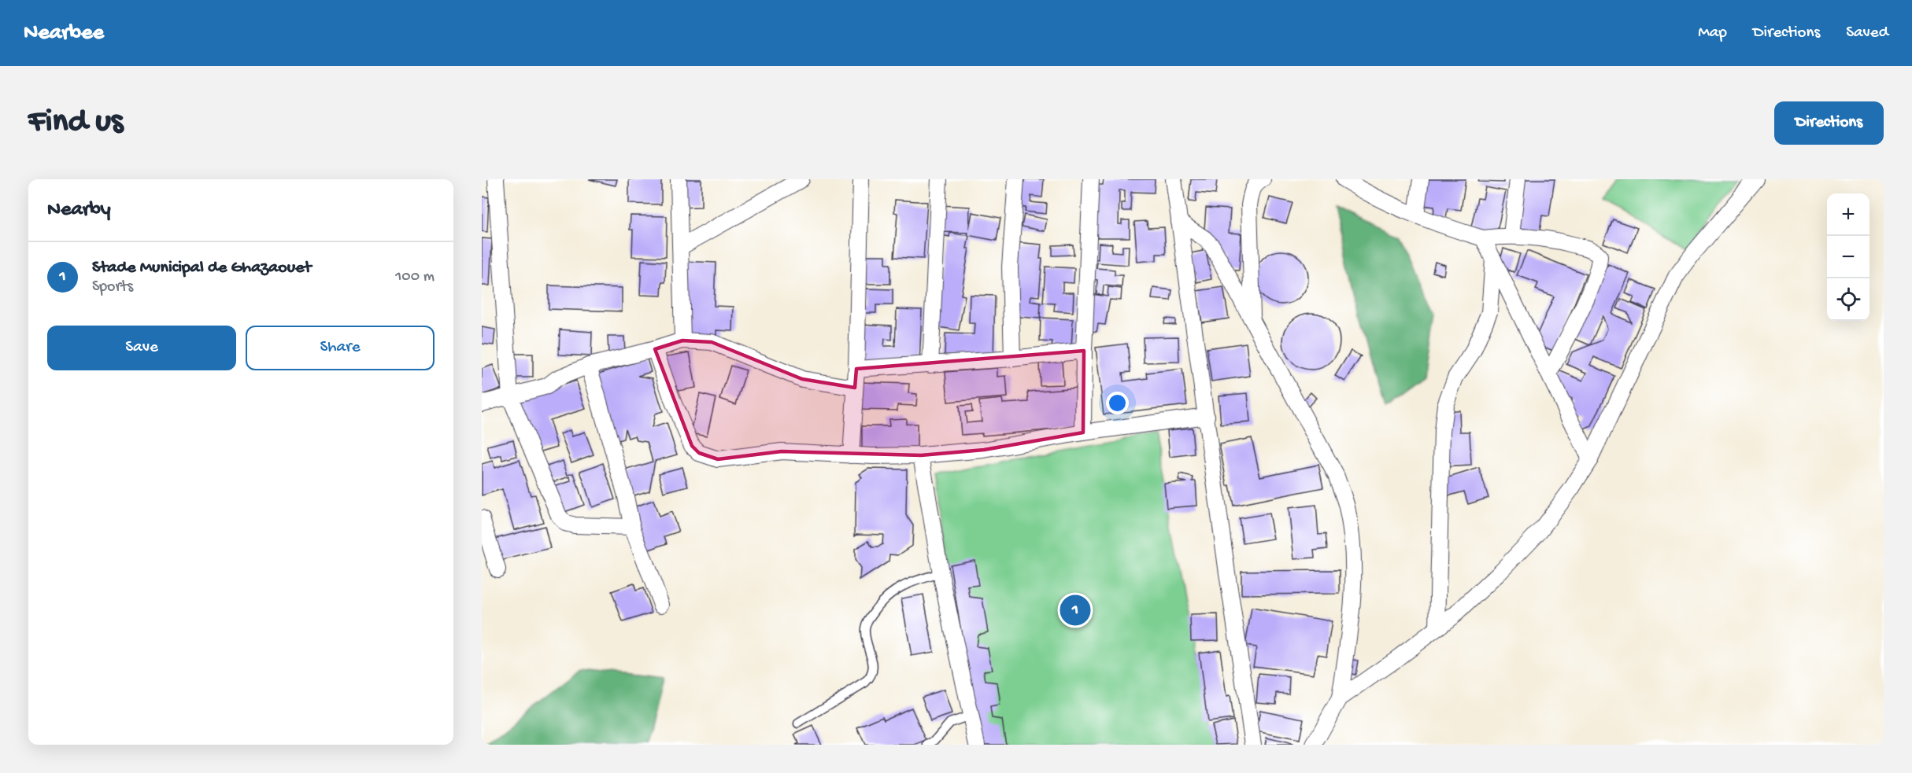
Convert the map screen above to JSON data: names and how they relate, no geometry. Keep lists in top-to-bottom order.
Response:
{
  "page": {
    "header": "Nearbee",
    "nav": ["Map", "Directions", "Saved"],
    "buttons": [
      "Directions",
      ["Save", "Share"]
    ],
    "title": "Find us",
    "heading": "Nearby",
    "map_buttons": ["+", "−"],
    "list": [
      {
        "mark": "1",
        "name": "Stade Municipal de Ghazaouet",
        "note": "Sports",
        "value": "100 m"
      }
    ],
    "pins": "1"
  }
}
